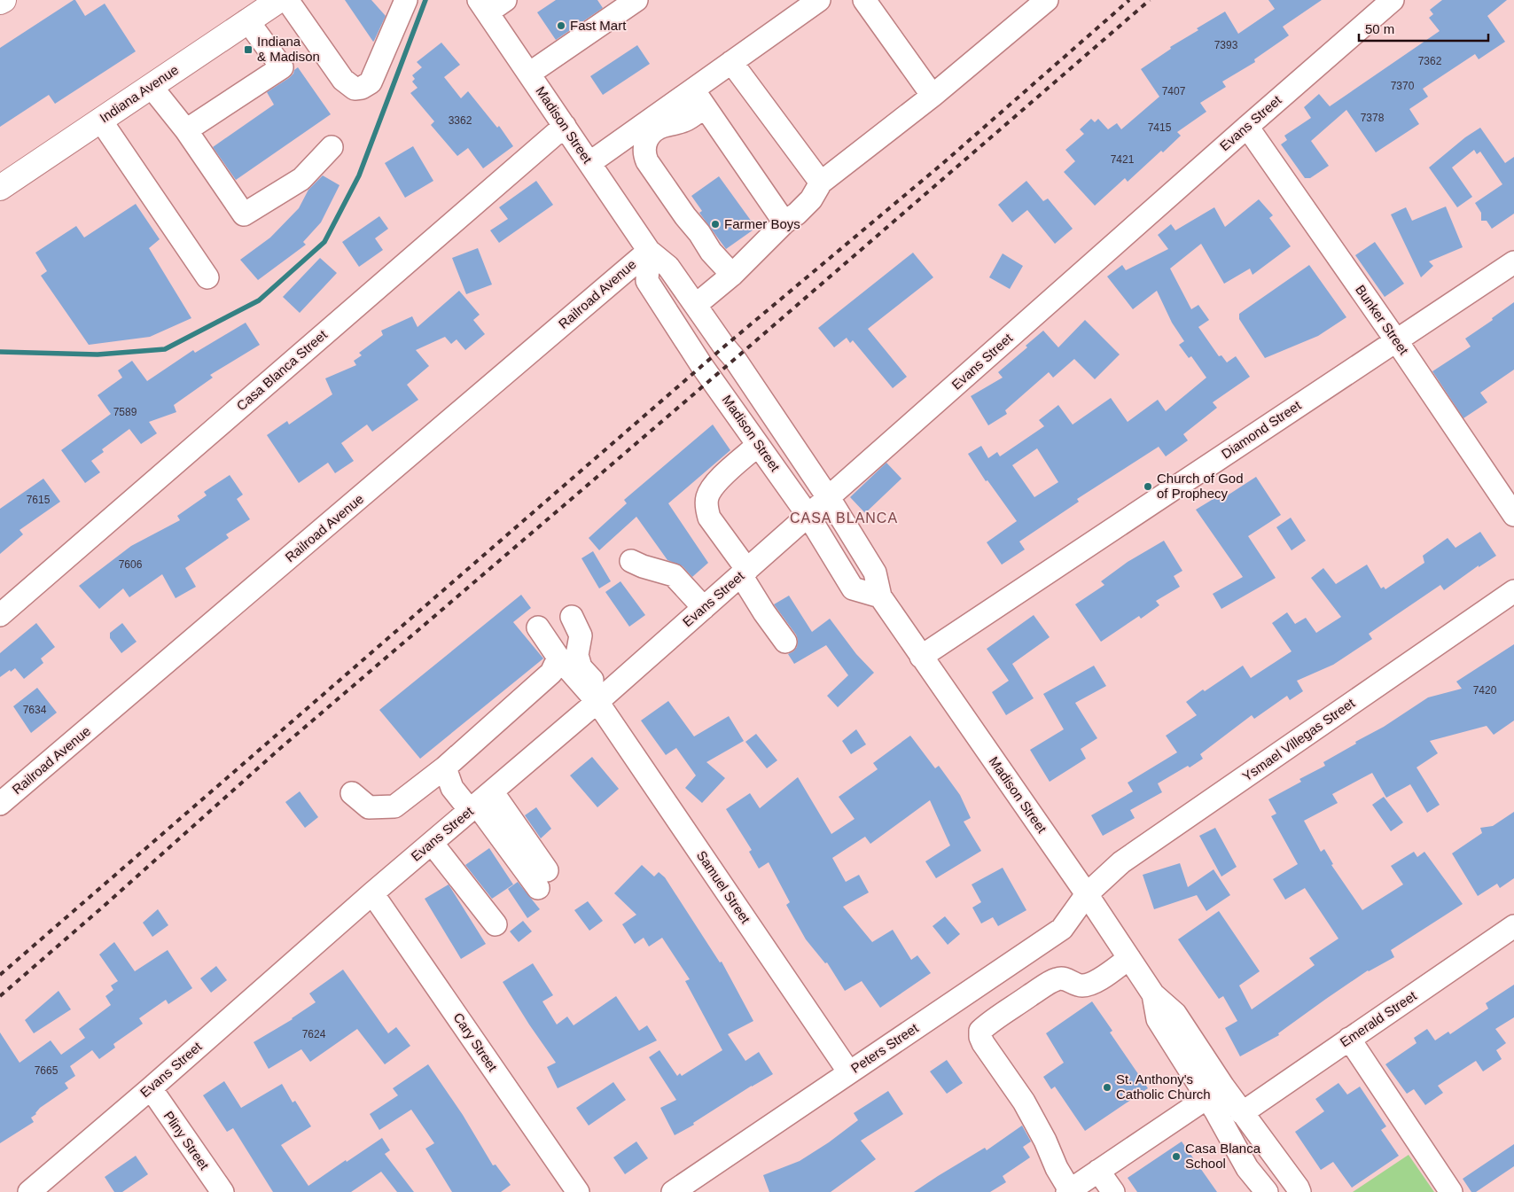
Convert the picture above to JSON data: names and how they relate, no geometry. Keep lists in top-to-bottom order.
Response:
{
  "streets": {
    "main road": ["Indiana Avenue"],
    "street": [
      "Evans Street",
      "Madison Street",
      "Railroad Avenue",
      "Bunker Street",
      "Casa Blanca Street",
      "Diamond Street",
      "Ysmael Villegas Street",
      "Samuel Street",
      "Emerald Street",
      "Cary Street",
      "Peters Street",
      "Pliny Street"
    ]
  },
  "crossings": [
    ["Evans Street", "Madison Street"],
    ["Evans Street", "Bunker Street"],
    ["Evans Street", "Samuel Street"],
    ["Evans Street", "Cary Street"],
    ["Evans Street", "Pliny Street"],
    ["Madison Street", "Railroad Avenue"],
    ["Madison Street", "Casa Blanca Street"],
    ["Madison Street", "Diamond Street"],
    ["Madison Street", "Ysmael Villegas Street"],
    ["Madison Street", "Emerald Street"],
    ["Madison Street", "Peters Street"],
    ["Bunker Street", "Diamond Street"],
    ["Ysmael Villegas Street", "Peters Street"],
    ["Samuel Street", "Peters Street"]
  ],
  "districts": ["CASA BLANCA"],
  "places": {
    "other": [
      "Fast Mart",
      "Farmer Boys",
      "Church of God of Prophecy",
      "St. Anthony's Catholic Church",
      "Casa Blanca School"
    ],
    "transit": ["Indiana & Madison"]
  },
  "house_numbers": [
    "7393",
    "7362",
    "7370",
    "7407",
    "7378",
    "3362",
    "7415",
    "7421",
    "7589",
    "7615",
    "7606",
    "7420",
    "7634",
    "7624",
    "7665"
  ],
  "scale_bar": "50 m"
}
